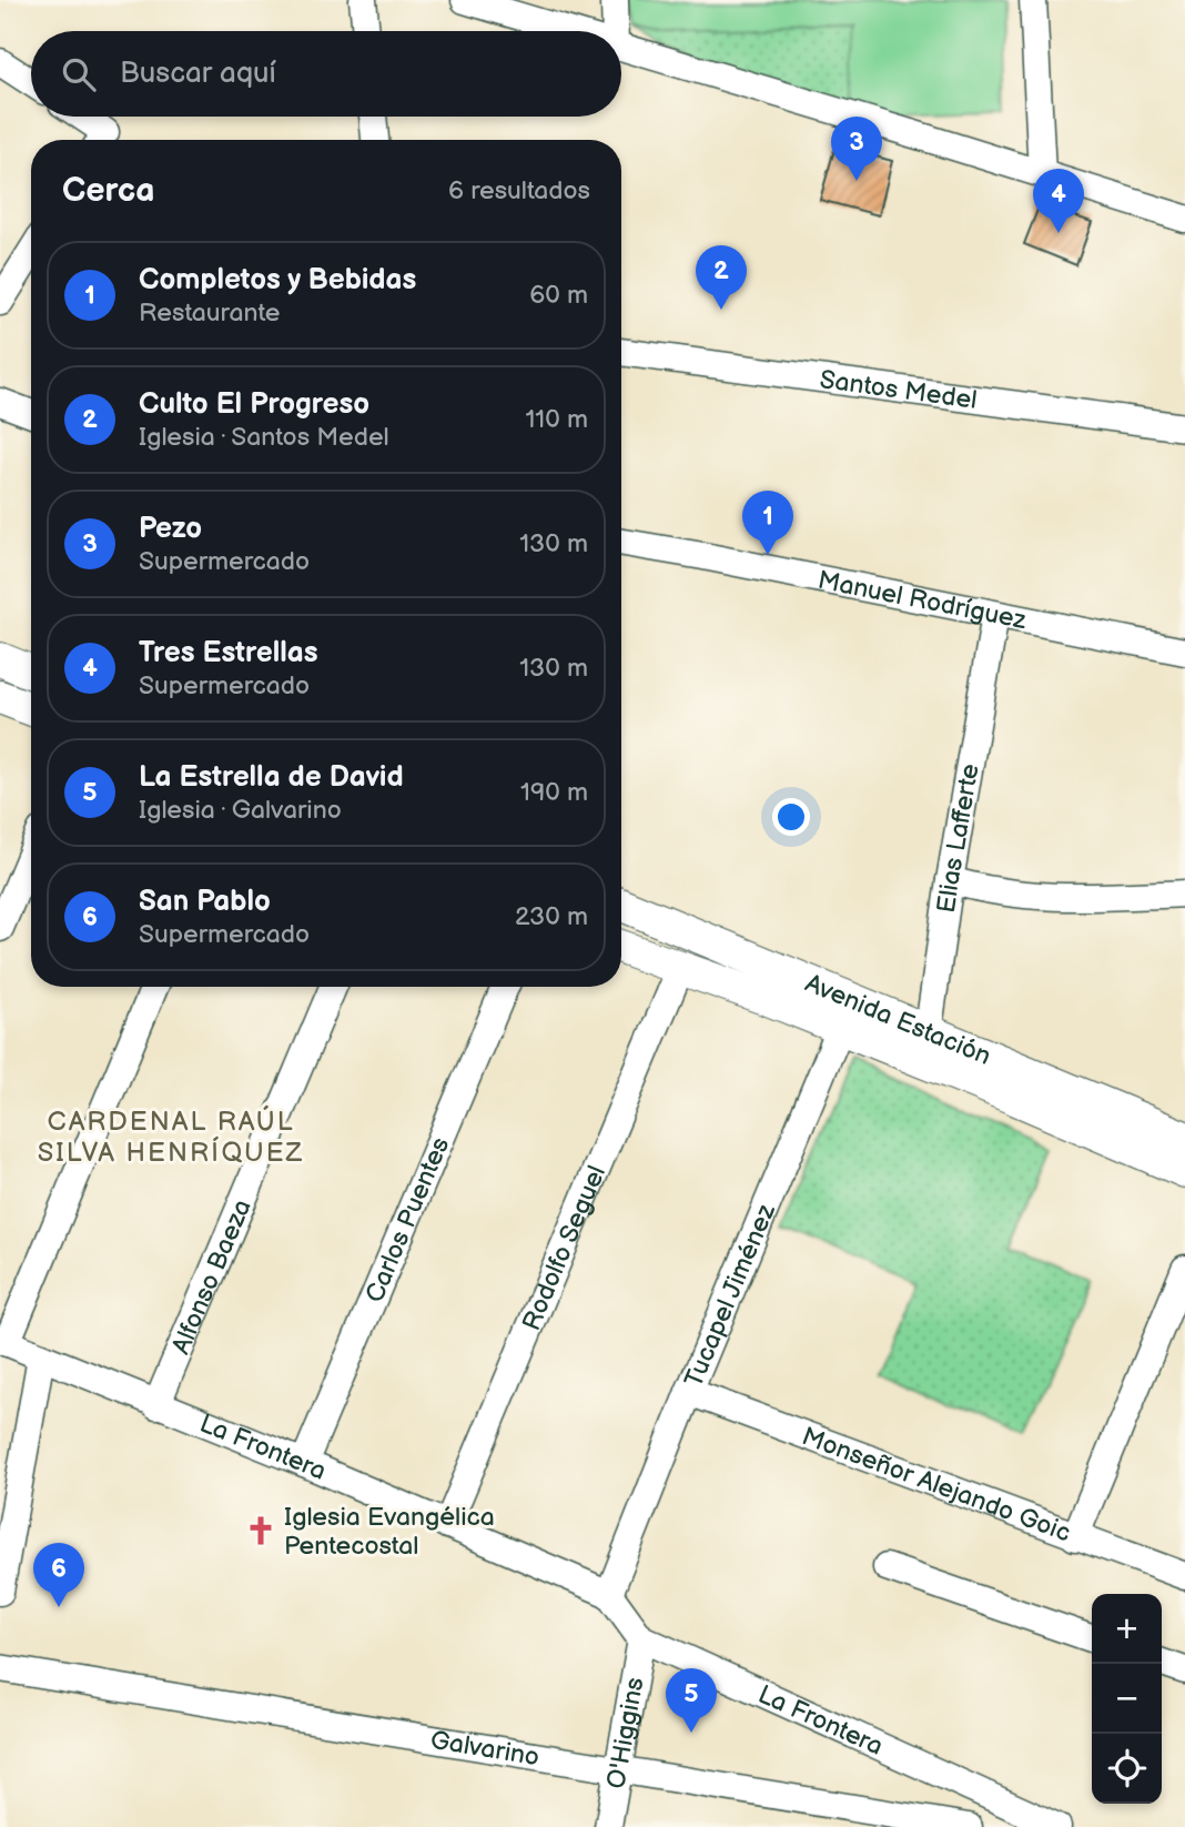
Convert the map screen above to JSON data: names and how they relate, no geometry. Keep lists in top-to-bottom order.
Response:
{
  "streets": {
    "street": [
      "Santos Medel",
      "Manuel Rodríguez",
      "Elias Lafferte",
      "Avenida Estación",
      "Carlos Puentes",
      "Rodolfo Seguel",
      "Alfonso Baeza",
      "Tucapel Jiménez",
      "La Frontera",
      "Monseñor Alejando Goic",
      "O'Higgins",
      "Galvarino"
    ]
  },
  "crossings": [
    ["Manuel Rodríguez", "Elias Lafferte"],
    ["Elias Lafferte", "Avenida Estación"],
    ["Avenida Estación", "Rodolfo Seguel"],
    ["Avenida Estación", "Tucapel Jiménez"],
    ["Carlos Puentes", "La Frontera"],
    ["Rodolfo Seguel", "La Frontera"],
    ["Alfonso Baeza", "La Frontera"],
    ["Tucapel Jiménez", "La Frontera"],
    ["Tucapel Jiménez", "Monseñor Alejando Goic"],
    ["La Frontera", "O'Higgins"],
    ["O'Higgins", "Galvarino"]
  ],
  "districts": ["CARDENAL RAÚL SILVA HENRÍQUEZ"],
  "places": {
    "church": ["Iglesia Evangélica Pentecostal"]
  },
  "page": {
    "search": "Buscar aquí",
    "pins": [
      "3",
      "4",
      "2",
      "1",
      "6",
      "5"
    ],
    "heading": ["Cerca", "6 resultados"],
    "list": [
      {
        "mark": "1",
        "name": "Completos y Bebidas",
        "note": "Restaurante",
        "value": "60 m"
      },
      {
        "mark": "2",
        "name": "Culto El Progreso",
        "note": "Iglesia · Santos Medel",
        "value": "110 m"
      },
      {
        "mark": "3",
        "name": "Pezo",
        "note": "Supermercado",
        "value": "130 m"
      },
      {
        "mark": "4",
        "name": "Tres Estrellas",
        "note": "Supermercado",
        "value": "130 m"
      },
      {
        "mark": "5",
        "name": "La Estrella de David",
        "note": "Iglesia · Galvarino",
        "value": "190 m"
      },
      {
        "mark": "6",
        "name": "San Pablo",
        "note": "Supermercado",
        "value": "230 m"
      }
    ],
    "map_buttons": ["+", "−"]
  }
}
